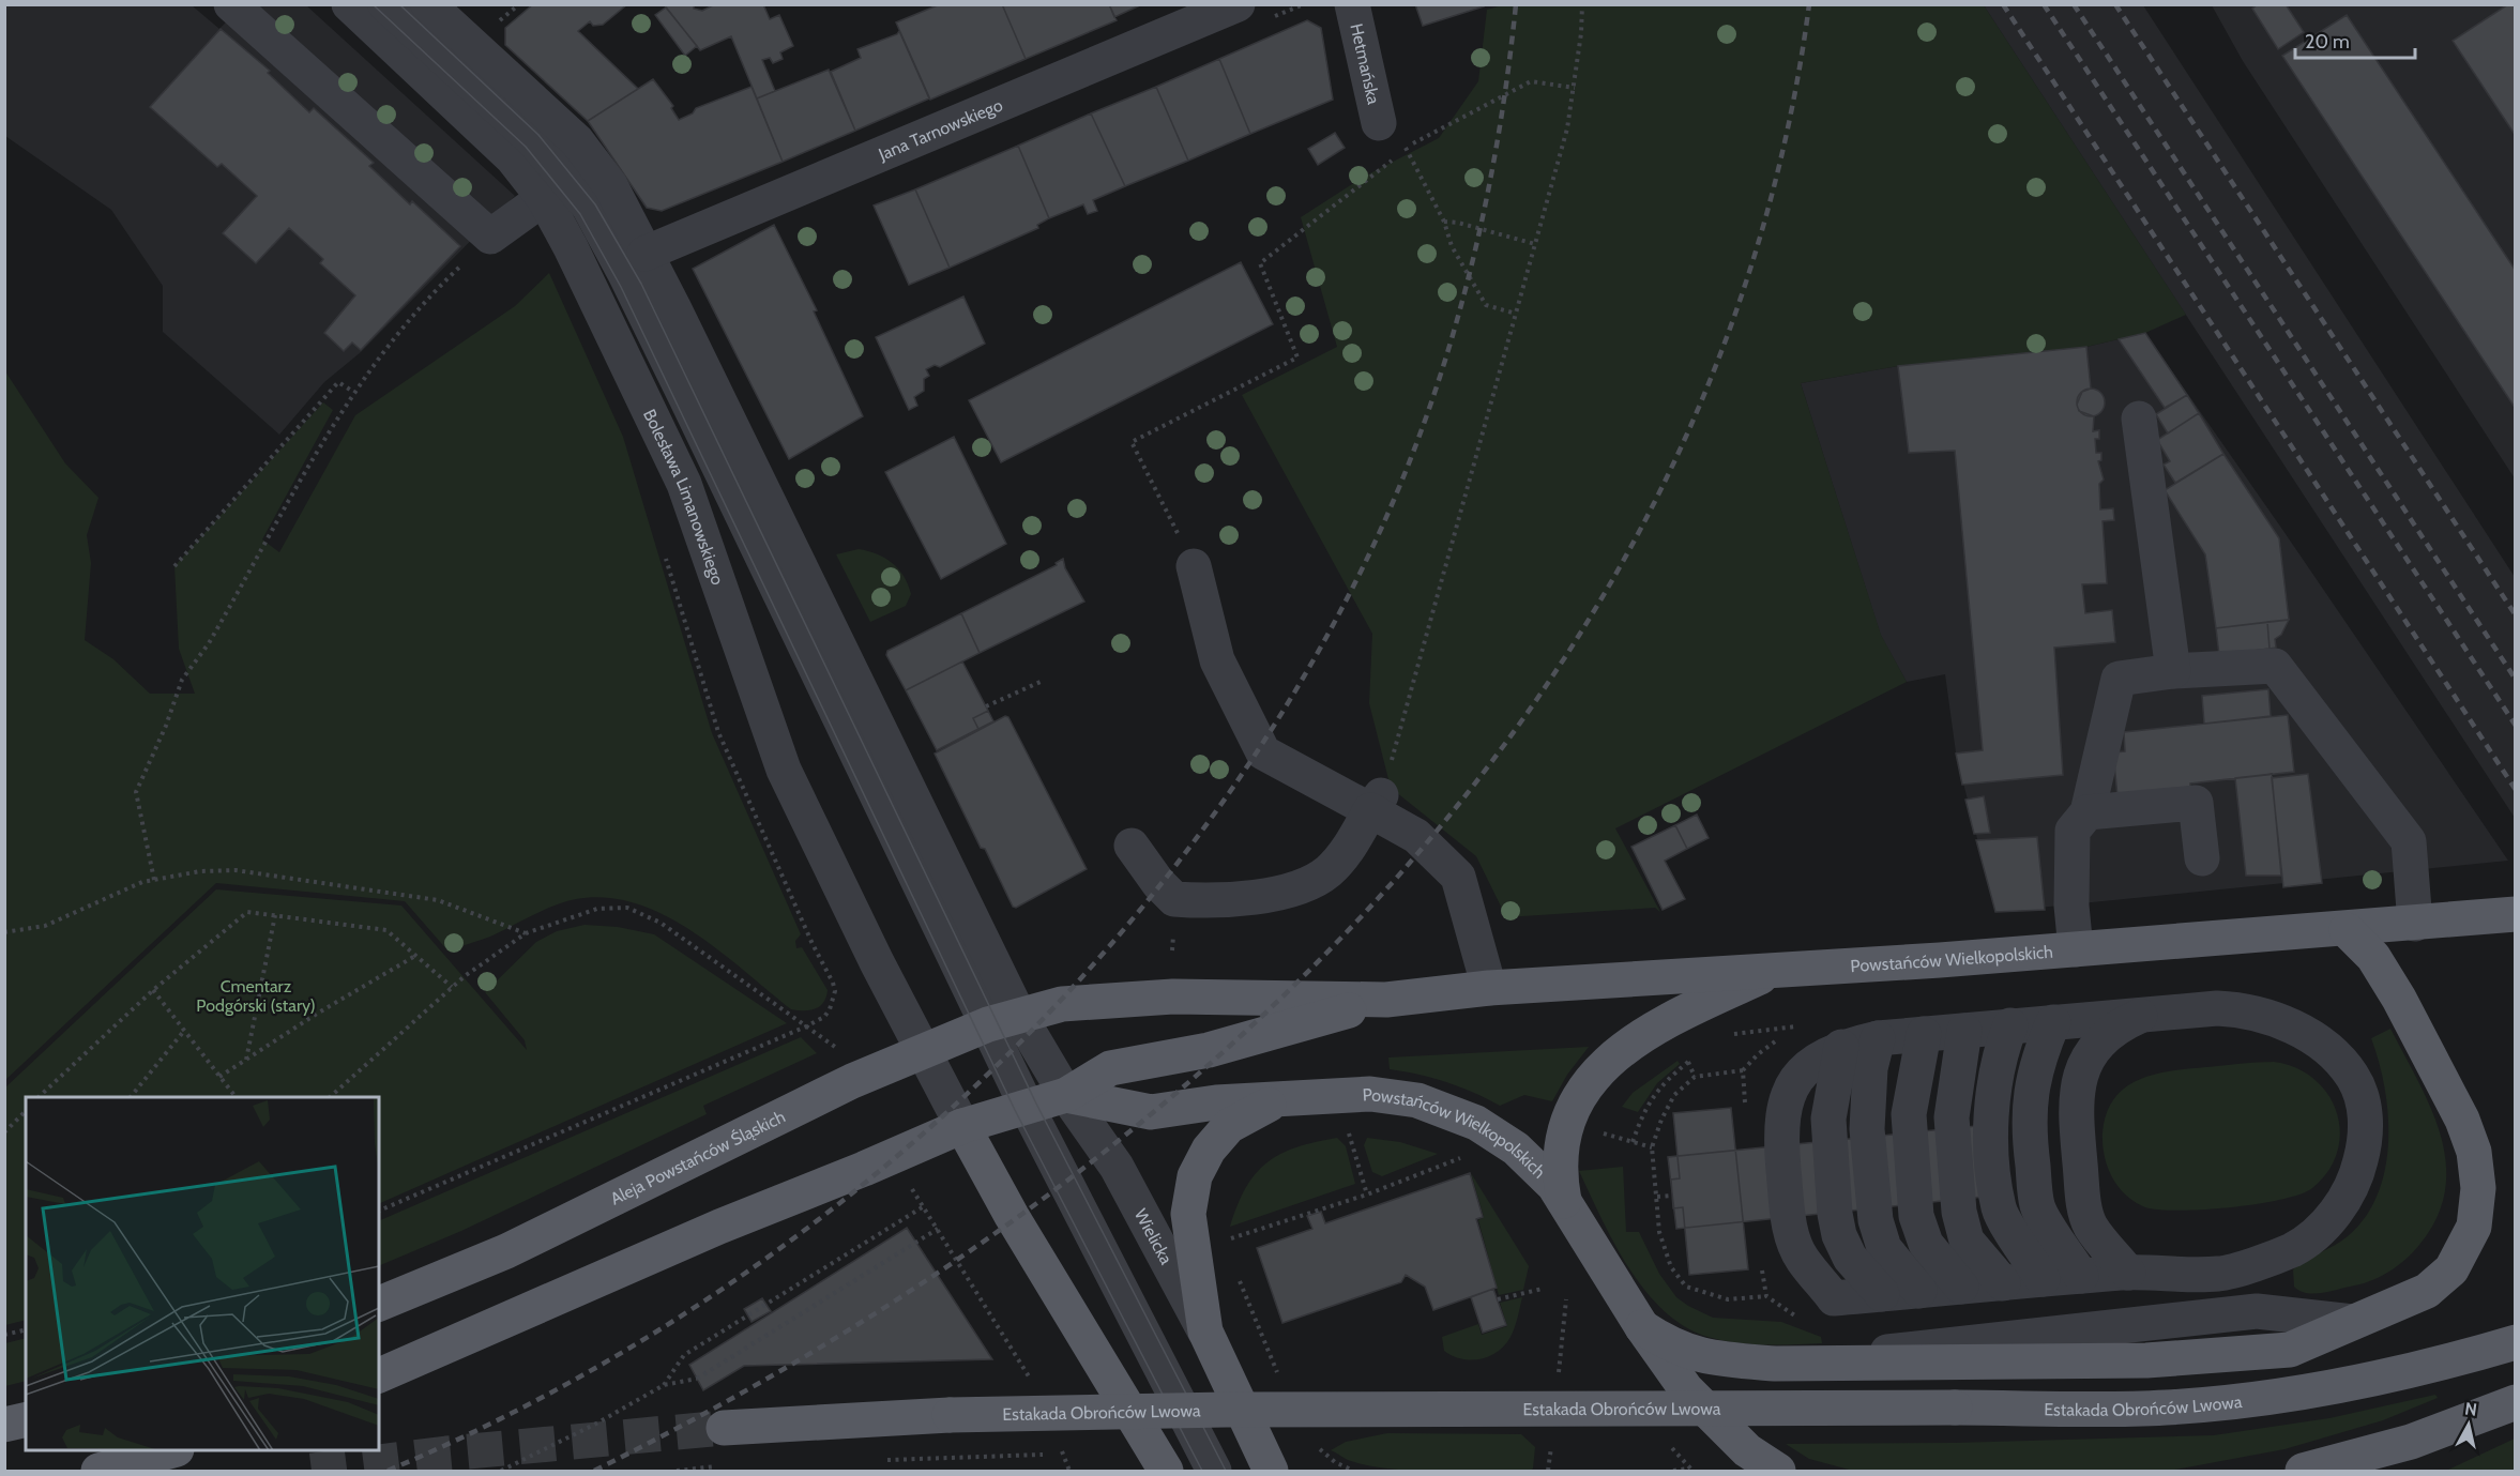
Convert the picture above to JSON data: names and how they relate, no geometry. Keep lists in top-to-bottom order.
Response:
{
  "streets": {
    "main road": [
      "Powstańców Wielkopolskich",
      "Aleja Powstańców Śląskich",
      "Wielicka",
      "Estakada Obrońców Lwowa"
    ],
    "street": ["Hetmańska", "Jana Tarnowskiego", "Bolesława Limanowskiego"]
  },
  "crossings": [
    ["Bolesława Limanowskiego", "Aleja Powstańców Śląskich"],
    ["Powstańców Wielkopolskich", "Aleja Powstańców Śląskich"],
    ["Powstańców Wielkopolskich", "Wielicka"],
    ["Aleja Powstańców Śląskich", "Wielicka"]
  ],
  "parks": ["Cmentarz Podgórski (stary)"],
  "scale_bar": "20 m",
  "north": "top"
}
